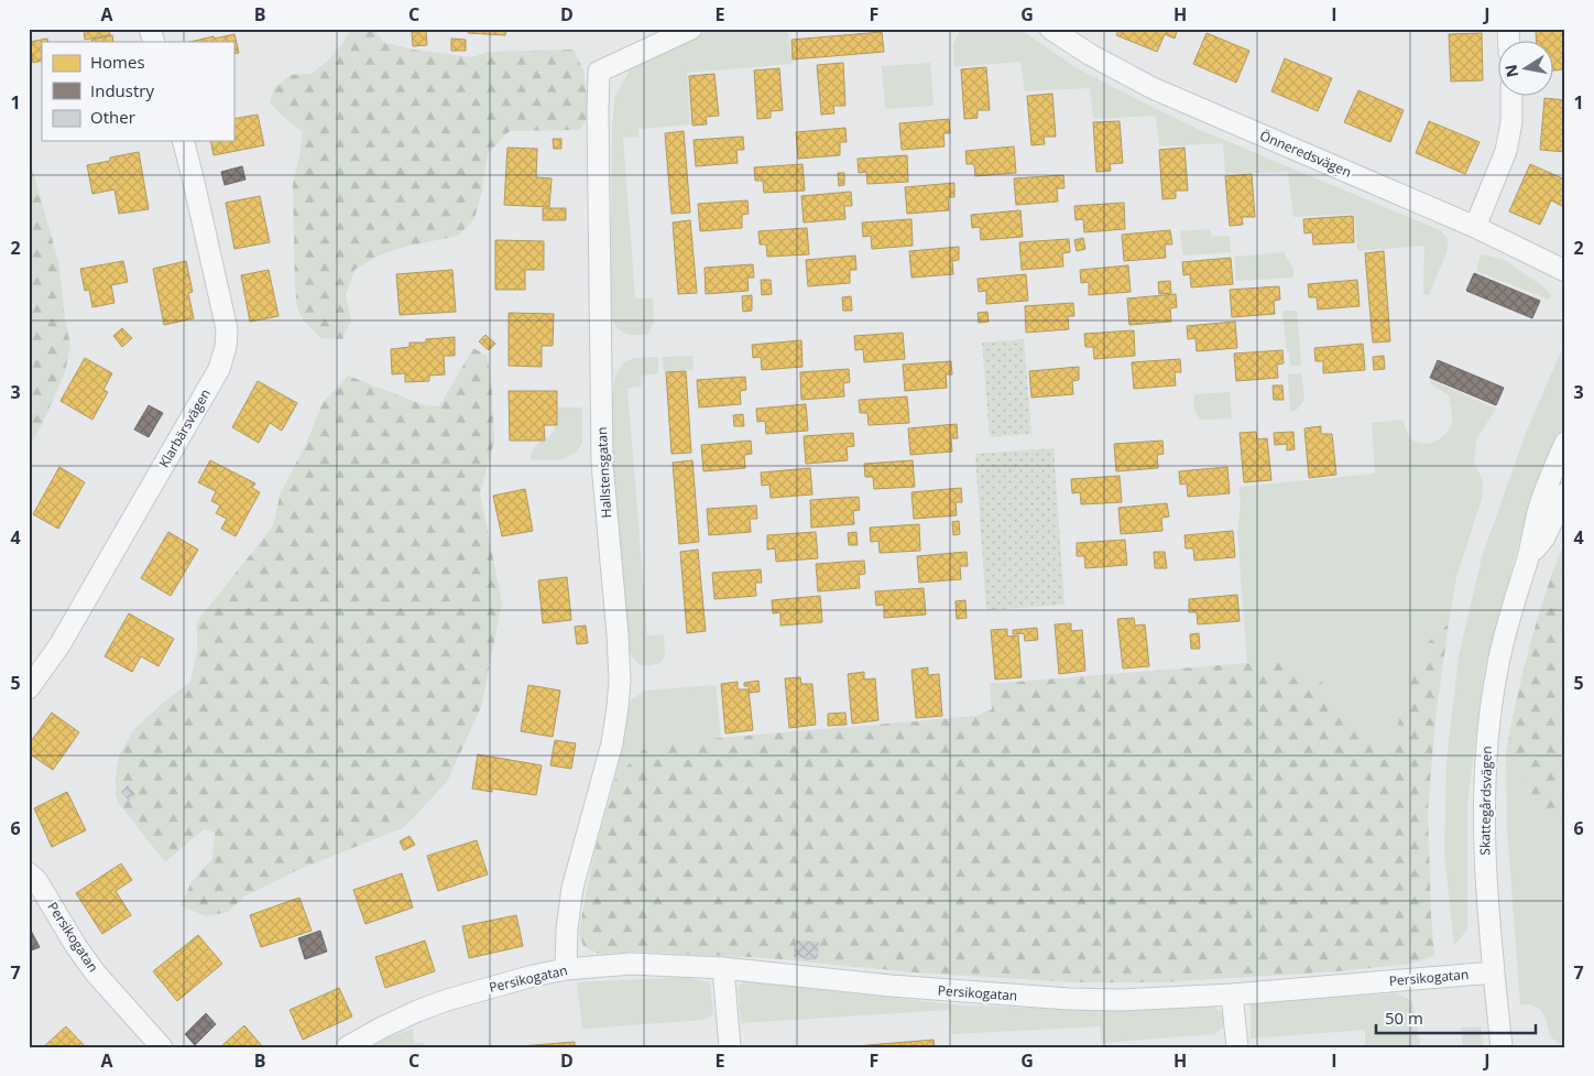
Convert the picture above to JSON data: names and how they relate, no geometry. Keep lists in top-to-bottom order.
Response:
{
  "streets": {
    "street": [
      "Önneredsvägen",
      "Klarbärsvägen",
      "Hallstensgatan",
      "Skattegårdsvägen",
      "Persikogatan"
    ]
  },
  "crossings": [
    ["Hallstensgatan", "Persikogatan"],
    ["Skattegårdsvägen", "Persikogatan"]
  ],
  "legend": ["Homes", "Industry", "Other"],
  "scale_bar": "50 m",
  "north": "left",
  "grid": {
    "columns": [
      "A",
      "B",
      "C",
      "D",
      "E",
      "F",
      "G",
      "H",
      "I",
      "J"
    ],
    "rows": [
      "1",
      "2",
      "3",
      "4",
      "5",
      "6",
      "7"
    ]
  }
}
